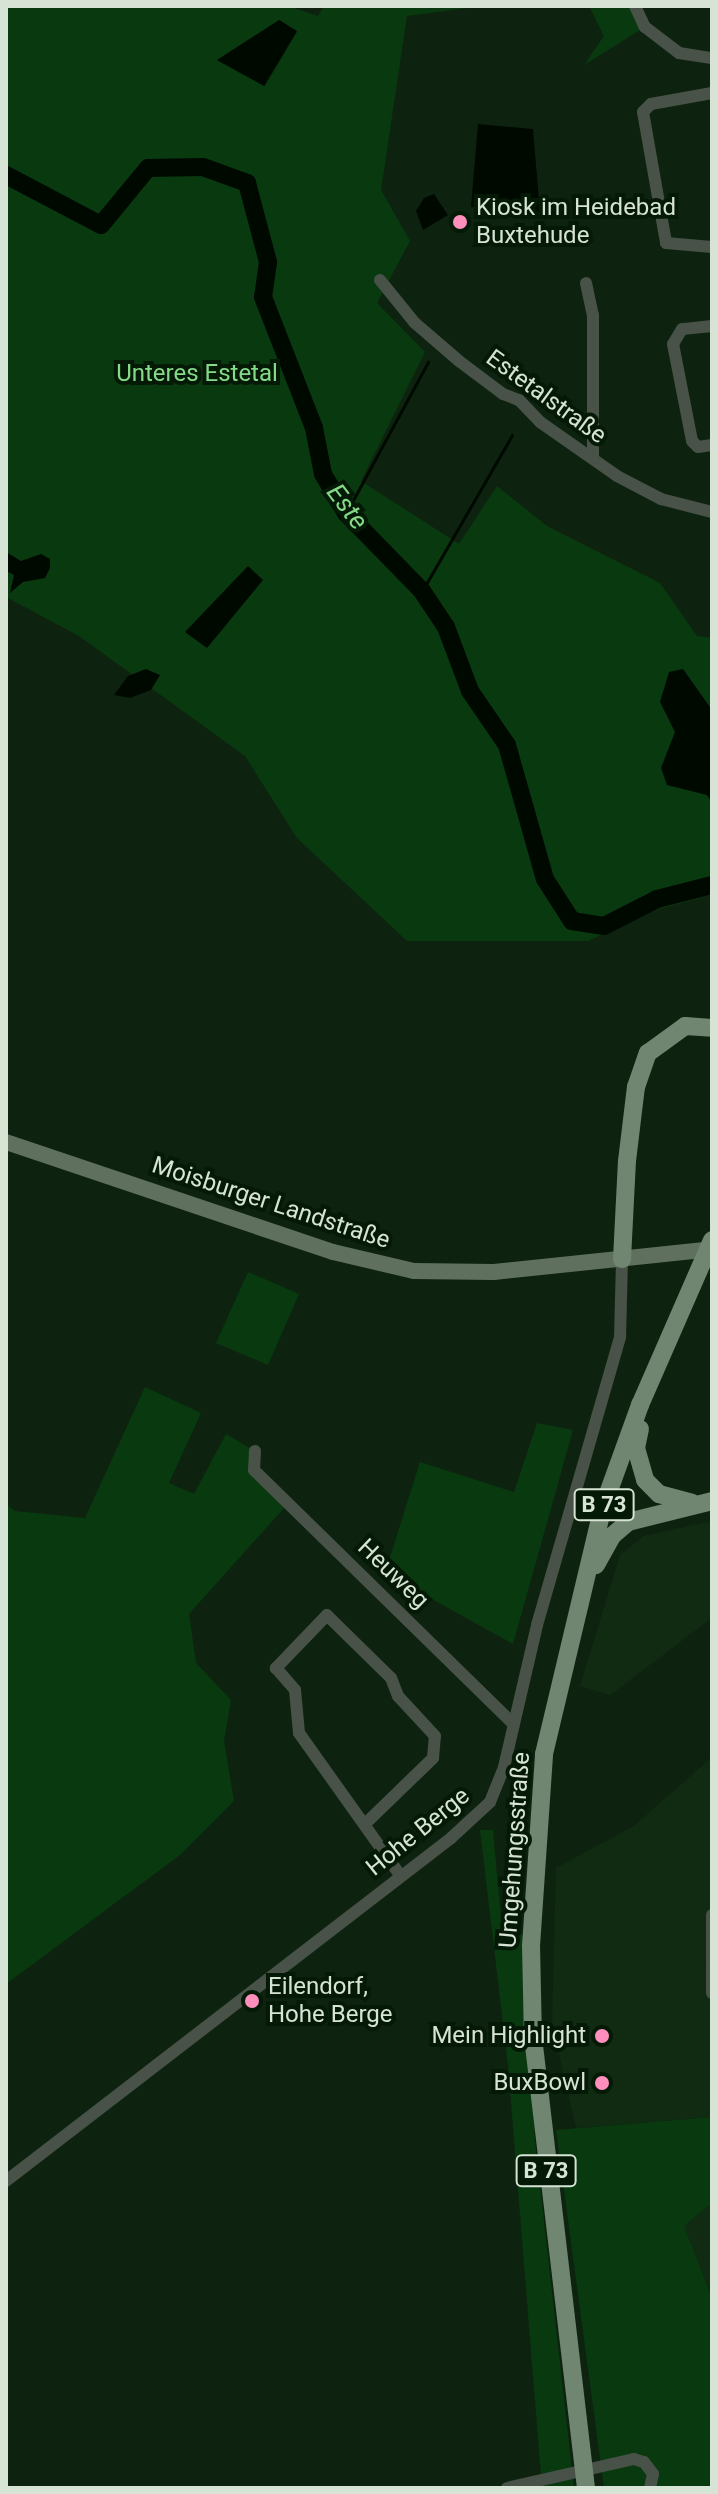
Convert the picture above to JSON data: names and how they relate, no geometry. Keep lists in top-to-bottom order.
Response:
{
  "streets": {
    "main road": ["Moisburger Landstraße", "B 73", "Umgehungsstraße"],
    "street": ["Estetalstraße", "Heuweg", "Hohe Berge"]
  },
  "crossings": [
    ["Moisburger Landstraße", "Hohe Berge"],
    ["Heuweg", "Hohe Berge"]
  ],
  "water": ["Este"],
  "parks": ["Unteres Estetal"],
  "places": [
    "Kiosk im Heidebad Buxtehude",
    "Eilendorf, Hohe Berge",
    "Mein Highlight",
    "BuxBowl"
  ]
}
